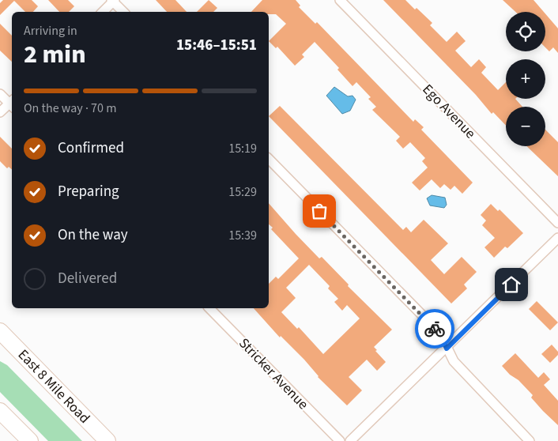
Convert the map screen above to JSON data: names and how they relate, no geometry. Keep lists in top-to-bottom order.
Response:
{
  "streets": {
    "highway": ["East 8 Mile Road"],
    "street": ["Ego Avenue", "Stricker Avenue"]
  },
  "page": {
    "map_buttons": ["+", "−"],
    "heading": ["2 min", "Arriving in", "15:46–15:51"],
    "bar": "On the way · 70 m",
    "list": [
      ["Confirmed", "15:19"],
      ["Preparing", "15:29"],
      ["On the way", "15:39"],
      "Delivered"
    ]
  }
}
